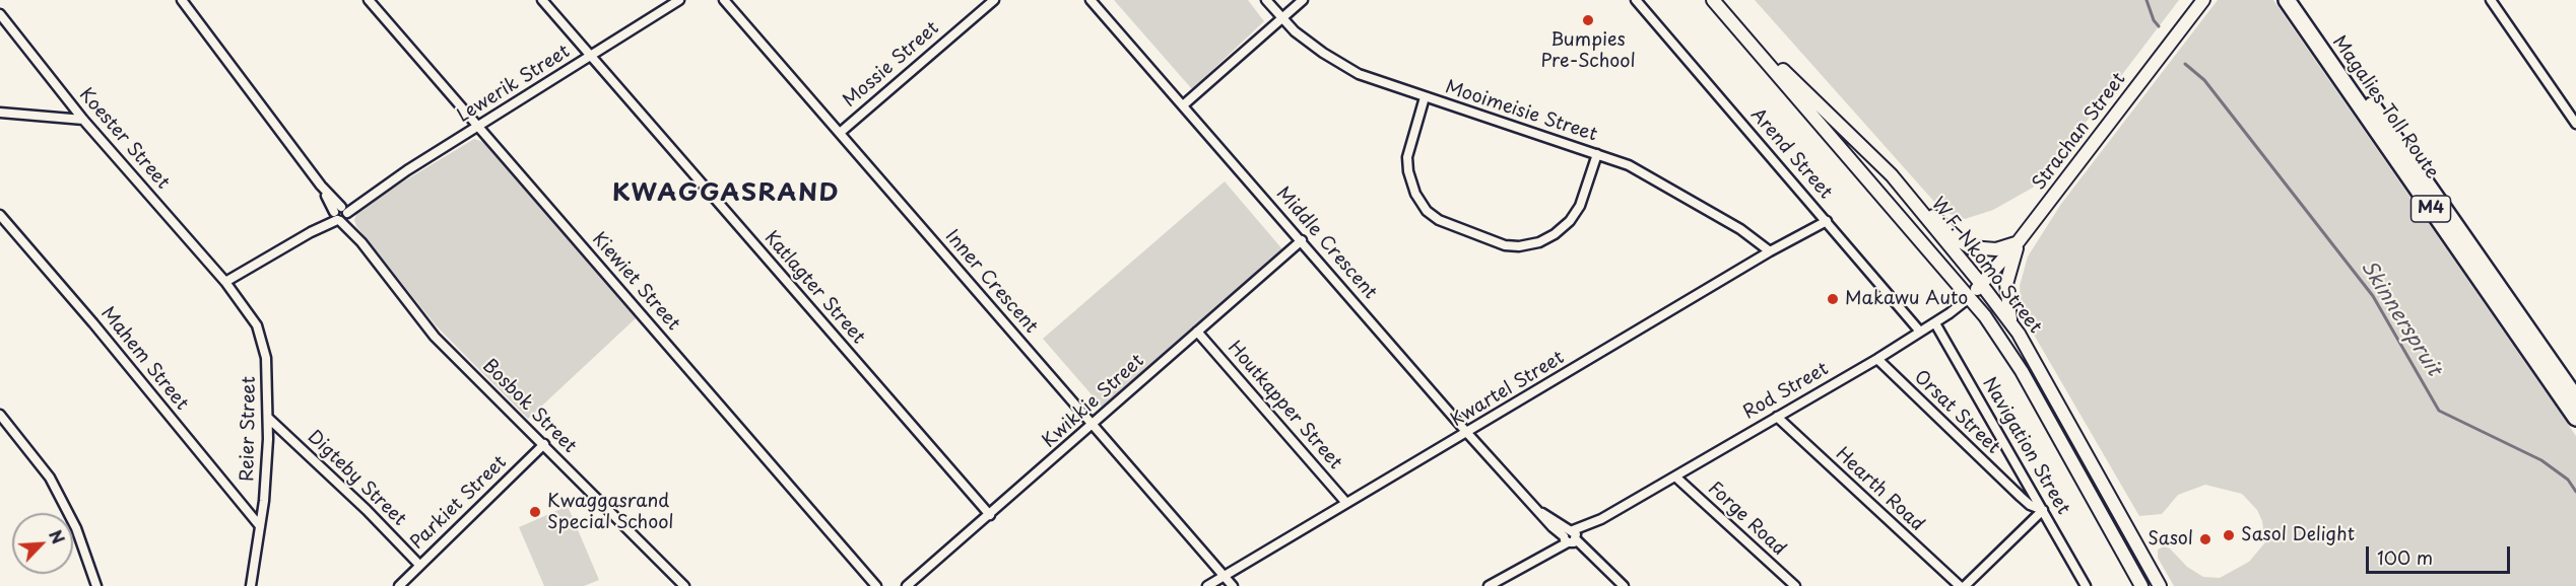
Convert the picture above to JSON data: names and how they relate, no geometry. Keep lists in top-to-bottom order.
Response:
{
  "streets": {
    "highway": ["Magalies Toll Route", "M4"],
    "main road": ["Strachan Street", "W.F. Nkomo Street", "Rod Street"],
    "street": [
      "Mossie Street",
      "Lewerik Street",
      "Mooimeisie Street",
      "Koester Street",
      "Arend Street",
      "Middle Crescent",
      "Kiewiet Street",
      "Inner Crescent",
      "Katlagter Street",
      "Mahem Street",
      "Kwartel Street",
      "Kwikkie Street",
      "Houtkapper Street",
      "Bosbok Street",
      "Orsat Street",
      "Reier Street",
      "Navigation Street",
      "Digteby Street",
      "Hearth Road",
      "Parkiet Street",
      "Forge Road"
    ]
  },
  "crossings": [
    ["Mossie Street", "Inner Crescent"],
    ["Lewerik Street", "Koester Street"],
    ["Lewerik Street", "Kiewiet Street"],
    ["Lewerik Street", "Katlagter Street"],
    ["Lewerik Street", "Bosbok Street"],
    ["Lewerik Street", "Reier Street"],
    ["Mooimeisie Street", "Kwartel Street"],
    ["Strachan Street", "W.F. Nkomo Street"],
    ["Strachan Street", "Rod Street"],
    ["Koester Street", "Reier Street"],
    ["Arend Street", "Kwartel Street"],
    ["Arend Street", "Rod Street"],
    ["Middle Crescent", "Kwartel Street"],
    ["Middle Crescent", "Rod Street"],
    ["Middle Crescent", "Kwikkie Street"],
    ["W.F. Nkomo Street", "Rod Street"],
    ["Inner Crescent", "Kwartel Street"],
    ["Inner Crescent", "Kwikkie Street"],
    ["Katlagter Street", "Kwikkie Street"],
    ["Mahem Street", "Reier Street"],
    ["Kwartel Street", "Houtkapper Street"],
    ["Rod Street", "Orsat Street"],
    ["Rod Street", "Navigation Street"],
    ["Rod Street", "Hearth Road"],
    ["Rod Street", "Forge Road"],
    ["Kwikkie Street", "Houtkapper Street"],
    ["Bosbok Street", "Parkiet Street"],
    ["Orsat Street", "Navigation Street"],
    ["Reier Street", "Digteby Street"],
    ["Digteby Street", "Parkiet Street"]
  ],
  "districts": ["KWAGGASRAND"],
  "water": ["Skinnerspruit"],
  "places": [
    "Bumpies Pre-School",
    "Makawu Auto",
    "Kwaggasrand Special School",
    "Sasol Delight",
    "Sasol"
  ],
  "scale_bar": "100 m",
  "north": "top right"
}
